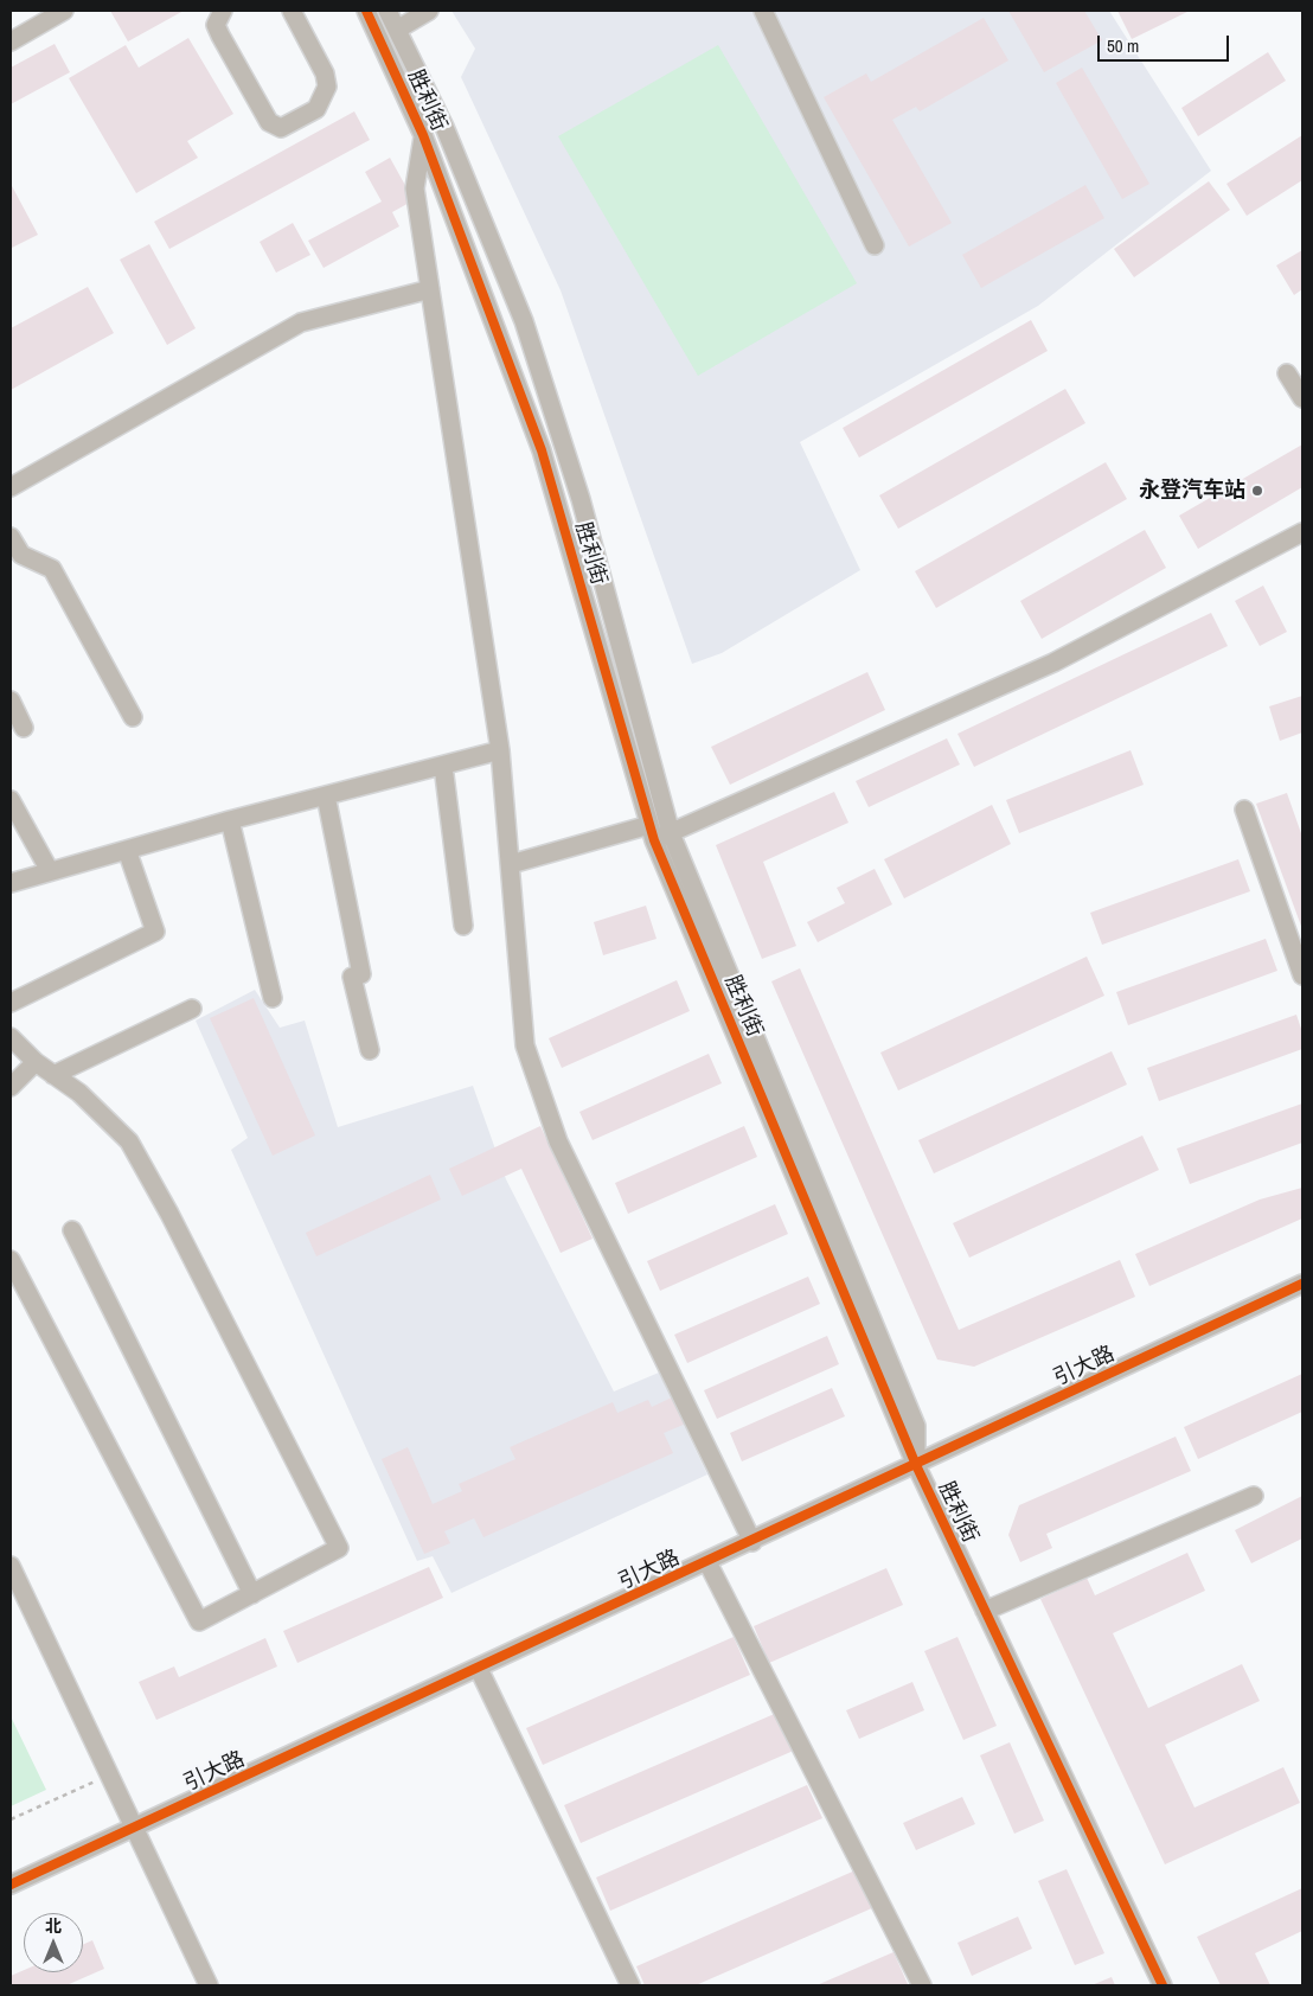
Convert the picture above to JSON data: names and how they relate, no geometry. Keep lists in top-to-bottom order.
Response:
{
  "streets": {
    "street": ["胜利街", "引大路"]
  },
  "crossings": [
    ["胜利街", "引大路"]
  ],
  "places": ["永登汽车站"],
  "scale_bar": "50 m",
  "north": "top"
}
